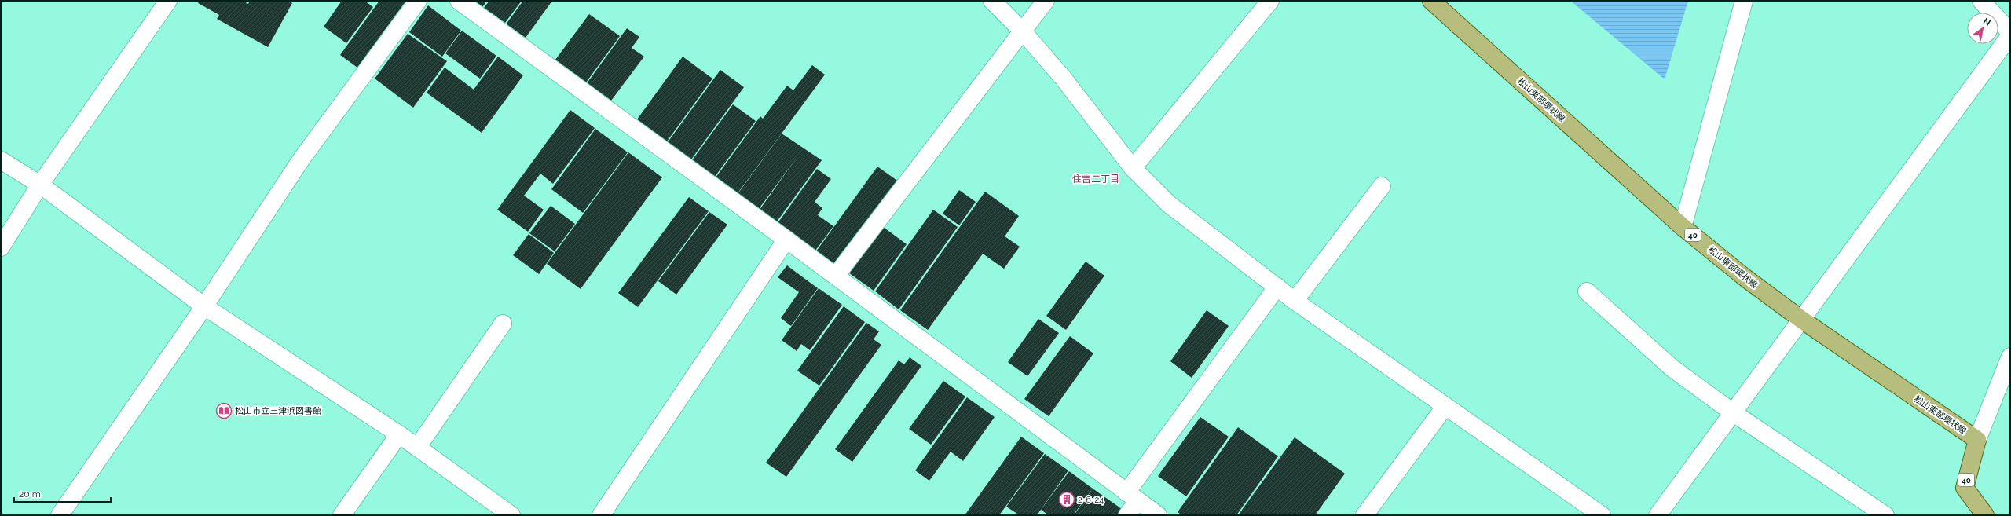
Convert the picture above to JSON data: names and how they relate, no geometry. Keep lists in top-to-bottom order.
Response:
{
  "streets": {
    "main road": ["松山東部環状線", "40"]
  },
  "crossings": [
    ["松山東部環状線", "40"]
  ],
  "districts": ["住吉二丁目"],
  "places": {
    "library": ["松山市立三津浜図書館"],
    "building": ["2-6-24"]
  },
  "scale_bar": "20 m",
  "north": "top right"
}
